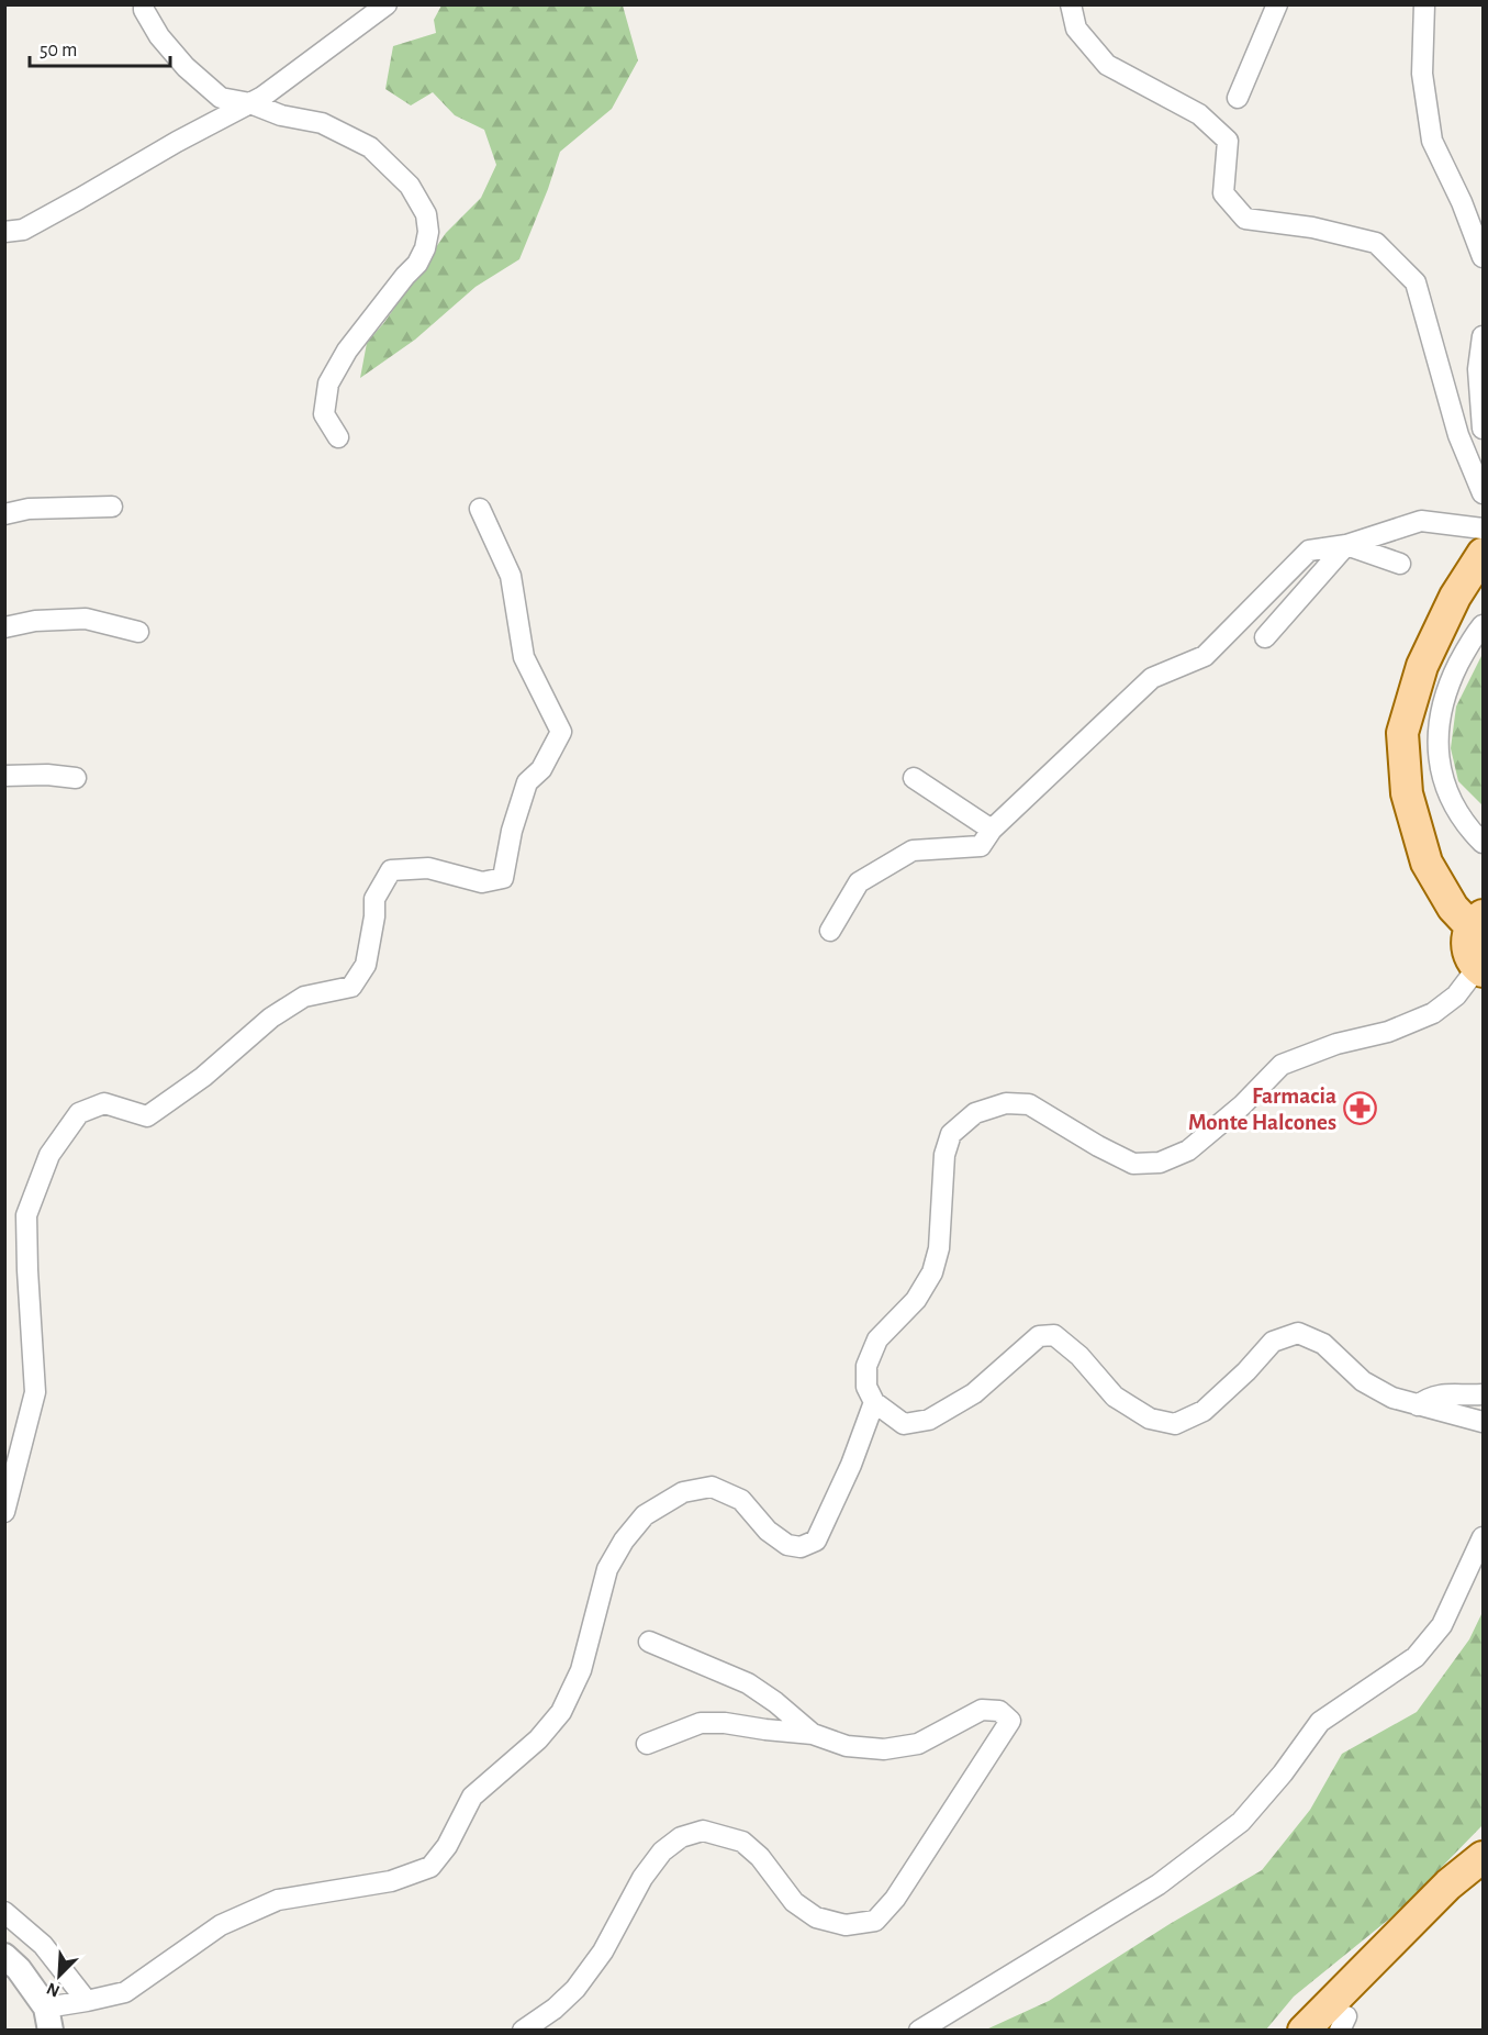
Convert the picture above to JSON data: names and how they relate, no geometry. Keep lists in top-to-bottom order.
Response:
{
  "places": {
    "pharmacy": ["Farmacia Monte Halcones"]
  },
  "scale_bar": "50 m",
  "north": "bottom left"
}
